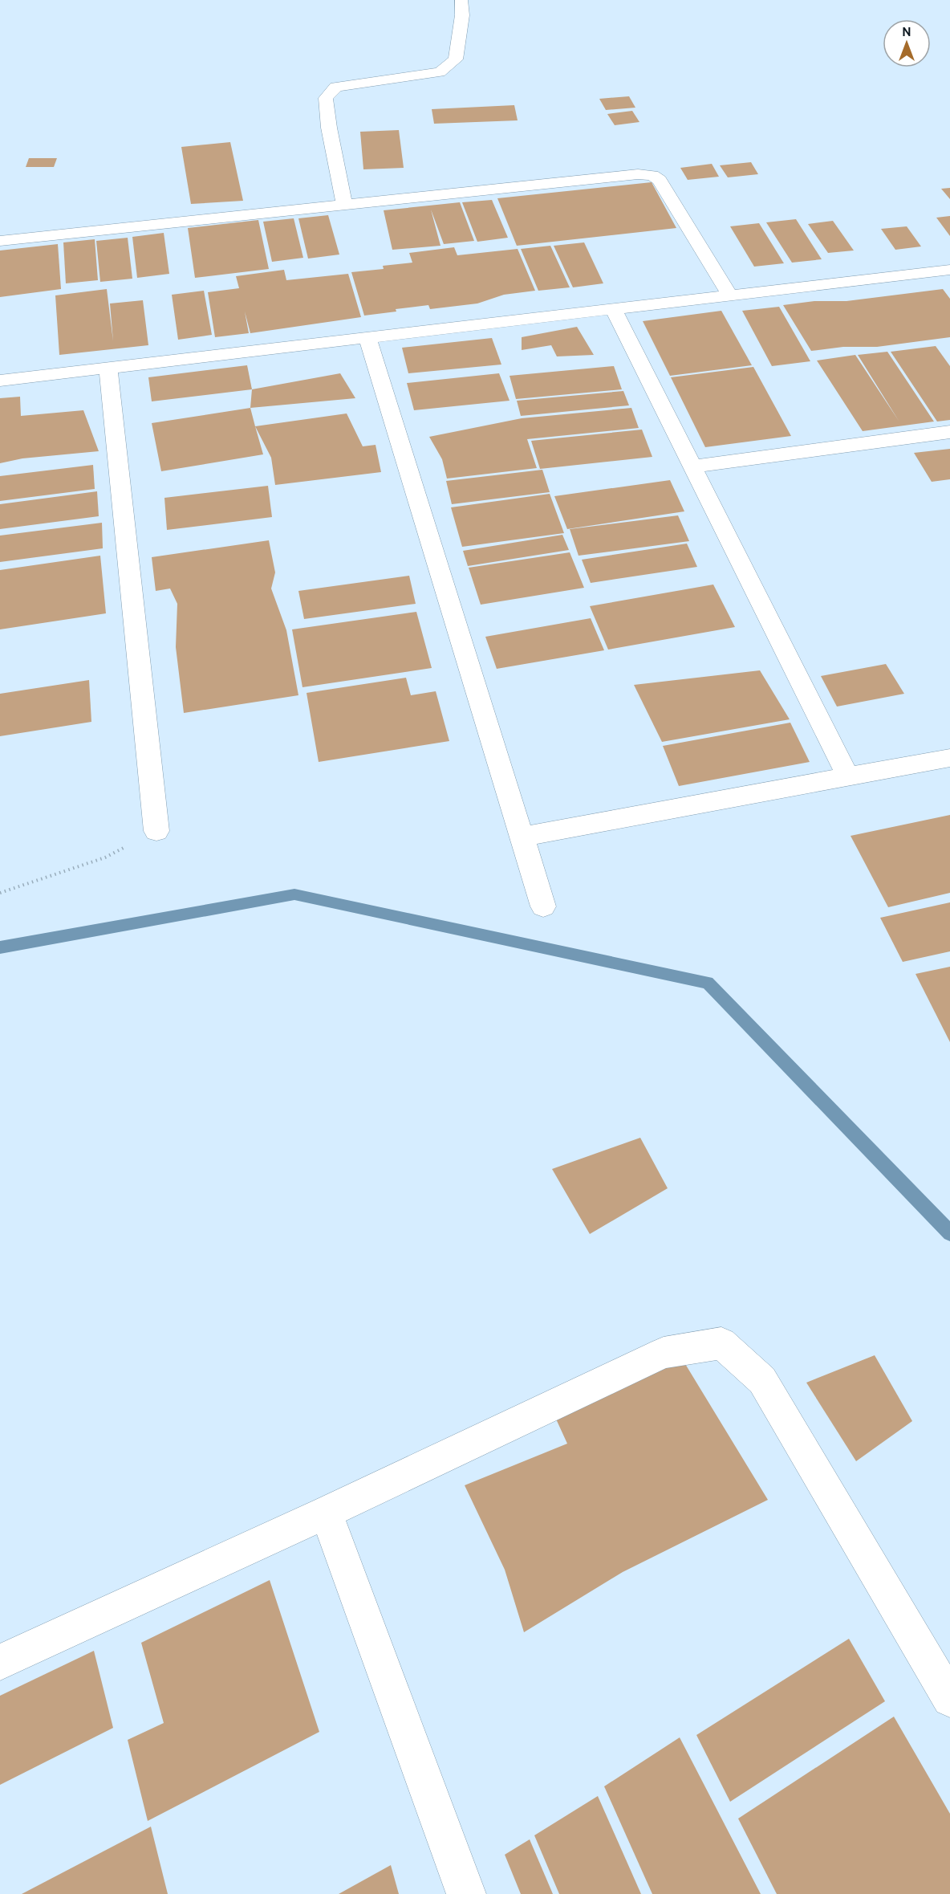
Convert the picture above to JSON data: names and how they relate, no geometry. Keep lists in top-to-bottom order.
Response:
{
  "north": "top"
}
